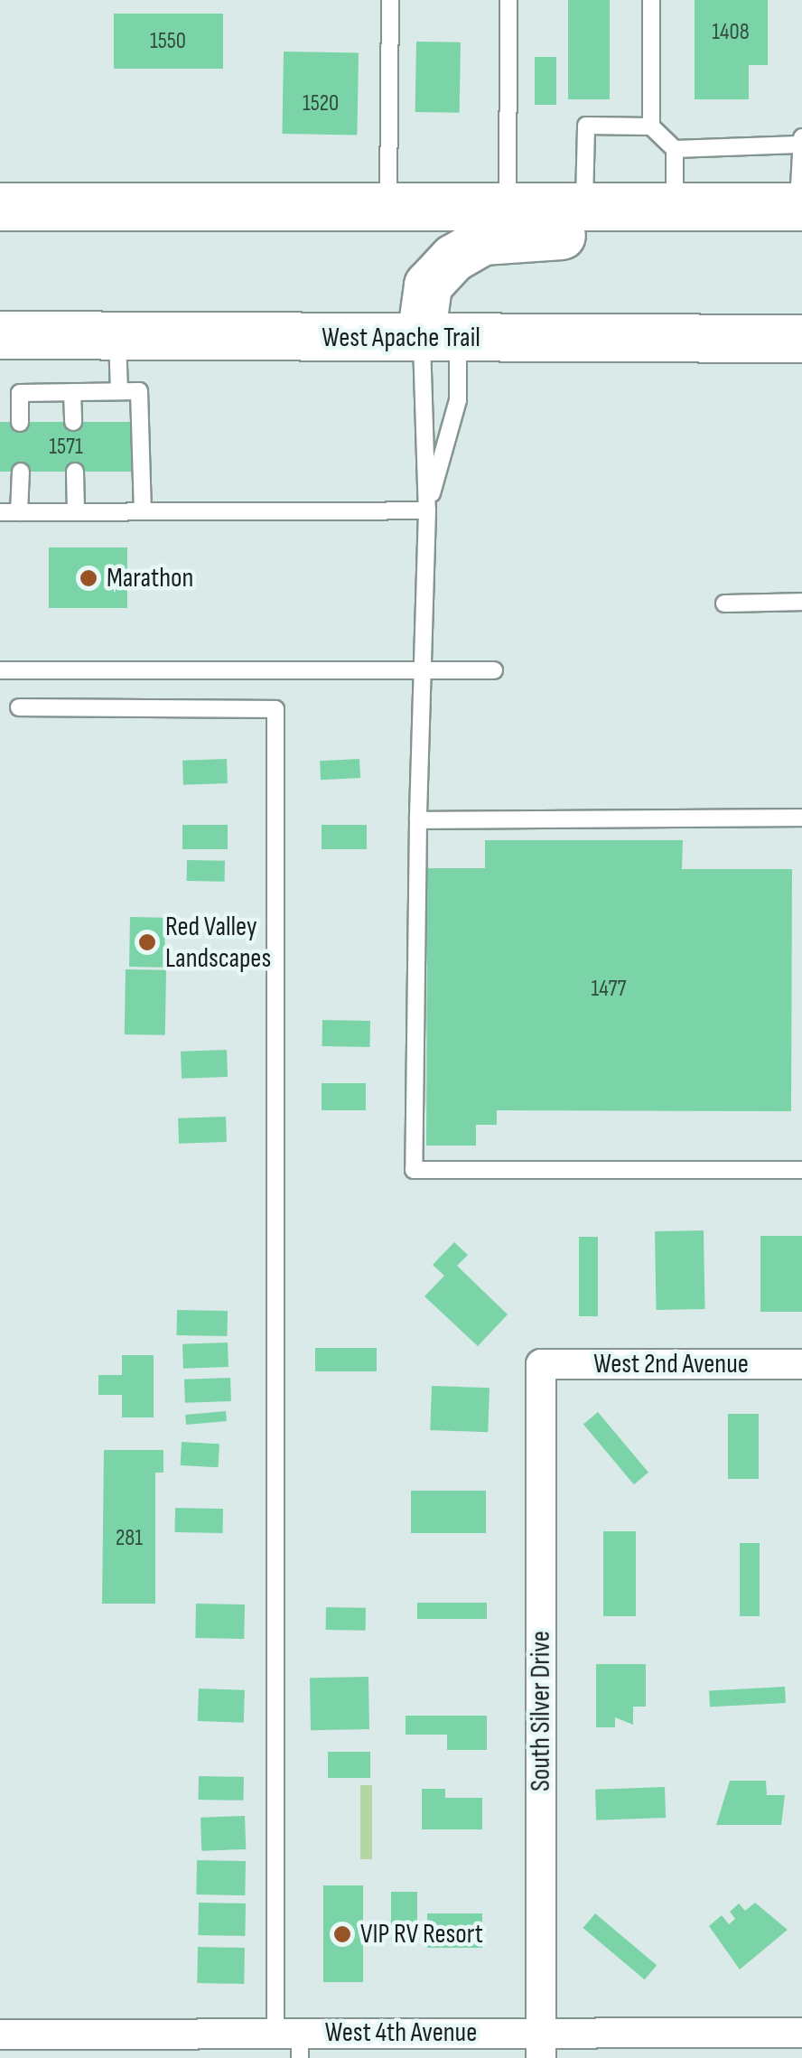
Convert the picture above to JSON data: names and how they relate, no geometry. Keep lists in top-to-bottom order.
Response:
{
  "streets": {
    "main road": ["West Apache Trail"],
    "street": ["West 2nd Avenue", "South Silver Drive", "West 4th Avenue"]
  },
  "crossings": [
    ["West 2nd Avenue", "South Silver Drive"],
    ["South Silver Drive", "West 4th Avenue"]
  ],
  "places": ["Marathon", "Red Valley Landscapes", "VIP RV Resort"],
  "house_numbers": [
    "1408",
    "1550",
    "1520",
    "1571",
    "1477",
    "281"
  ]
}
